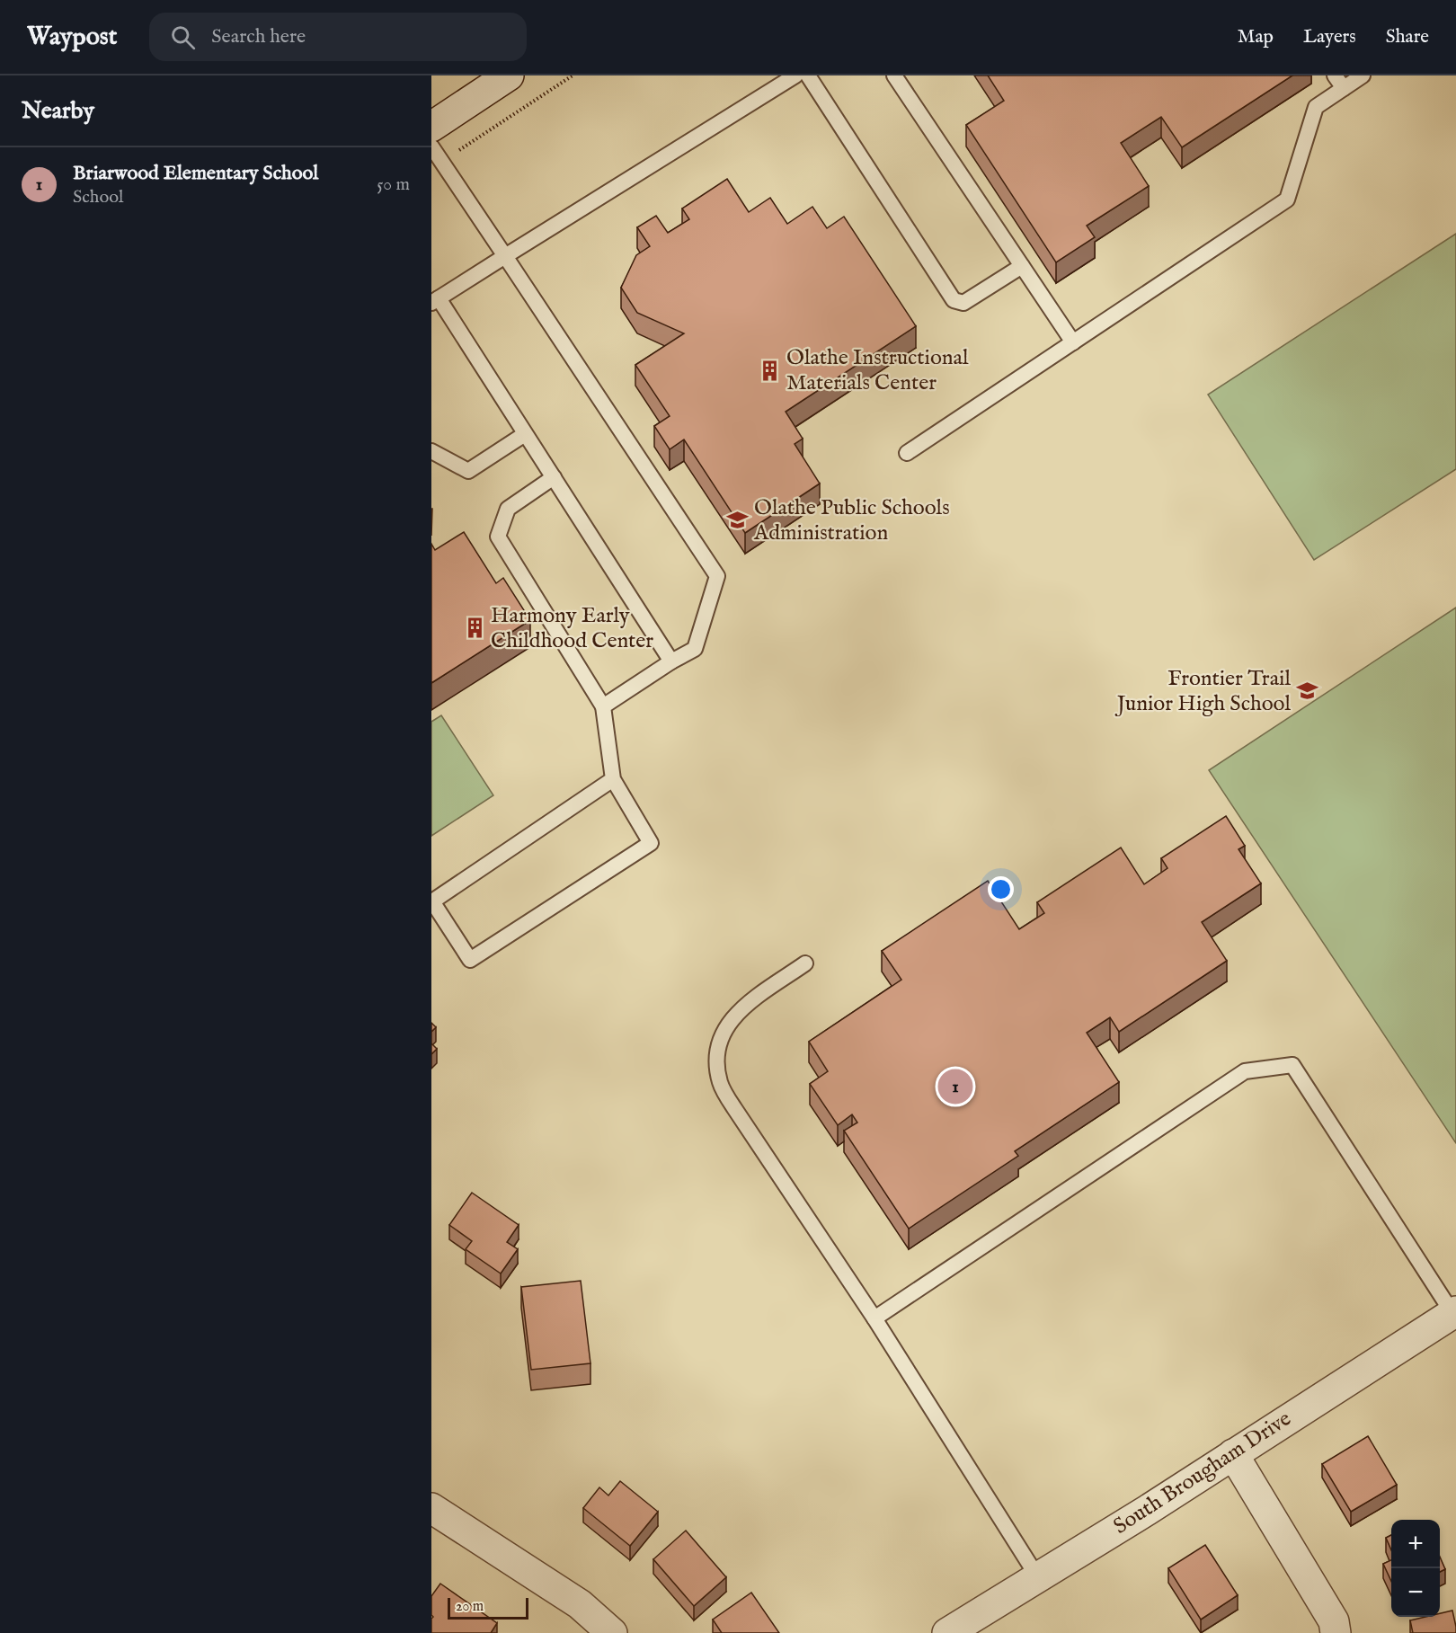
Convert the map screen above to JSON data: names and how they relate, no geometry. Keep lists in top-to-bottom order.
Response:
{
  "streets": {
    "street": ["South Brougham Drive"]
  },
  "places": {
    "building": ["Olathe Instructional Materials Center", "Harmony Early Childhood Center"],
    "school or university": ["Olathe Public Schools Administration", "Frontier Trail Junior High School"]
  },
  "scale_bar": "20 m",
  "page": {
    "header": "Waypost",
    "search": "Search here",
    "nav": ["Map", "Layers", "Share"],
    "heading": "Nearby",
    "list": [
      {
        "mark": "1",
        "name": "Briarwood Elementary School",
        "note": "School",
        "value": "50 m"
      }
    ],
    "pins": "1",
    "map_buttons": ["+", "−"],
    "scale": "20 m"
  }
}
